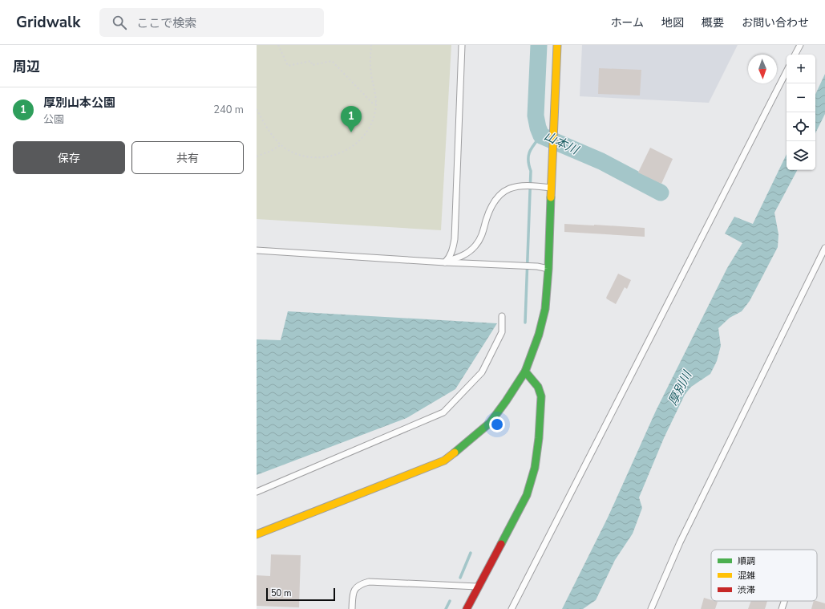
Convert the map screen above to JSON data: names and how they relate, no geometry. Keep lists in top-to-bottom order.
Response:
{
  "water": ["山本川", "厚別川"],
  "legend": ["順調", "混雑", "渋滞"],
  "scale_bar": "50 m",
  "north": "bottom",
  "page": {
    "header": "Gridwalk",
    "search": "ここで検索",
    "nav": [
      "ホーム",
      "地図",
      "概要",
      "お問い合わせ"
    ],
    "heading": "周辺",
    "map_buttons": ["+", "−"],
    "list": [
      {
        "mark": "1",
        "name": "厚別山本公園",
        "note": "公園",
        "value": "240 m"
      }
    ],
    "pins": "1",
    "buttons": ["保存", "共有"],
    "scale": "50 m"
  }
}
